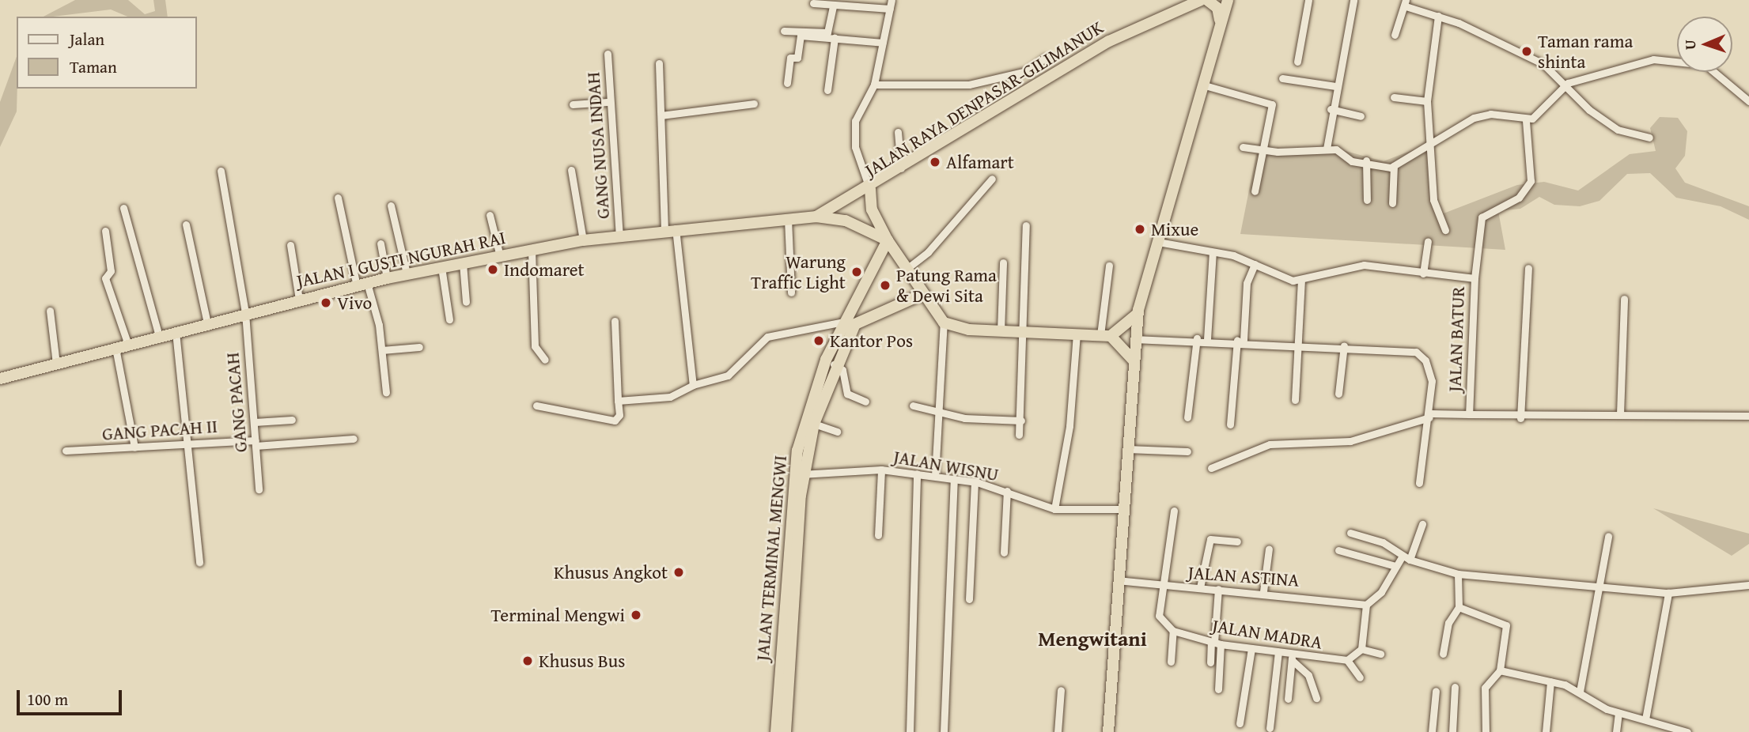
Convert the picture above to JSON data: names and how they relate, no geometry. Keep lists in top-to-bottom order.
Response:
{
  "streets": {
    "highway": ["JALAN RAYA DENPASAR-GILIMANUK", "JALAN I GUSTI NGURAH RAI", "JALAN TERMINAL MENGWI"],
    "street": [
      "GANG NUSA INDAH",
      "JALAN BATUR",
      "GANG PACAH",
      "GANG PACAH II",
      "JALAN WISNU",
      "JALAN ASTINA",
      "JALAN MADRA"
    ]
  },
  "crossings": [
    ["JALAN RAYA DENPASAR-GILIMANUK", "JALAN TERMINAL MENGWI"],
    ["GANG NUSA INDAH", "JALAN I GUSTI NGURAH RAI"],
    ["JALAN I GUSTI NGURAH RAI", "GANG PACAH"],
    ["GANG PACAH", "GANG PACAH II"],
    ["JALAN WISNU", "JALAN TERMINAL MENGWI"]
  ],
  "districts": ["Mengwitani"],
  "places": [
    "Taman rama shinta",
    "Alfamart",
    "Mixue",
    "Indomaret",
    "Warung Traffic Light",
    "Patung Rama & Dewi Sita",
    "Vivo",
    "Kantor Pos",
    "Khusus Angkot",
    "Terminal Mengwi",
    "Khusus Bus"
  ],
  "legend": ["Jalan", "Taman"],
  "scale_bar": "100 m",
  "north": "left"
}
